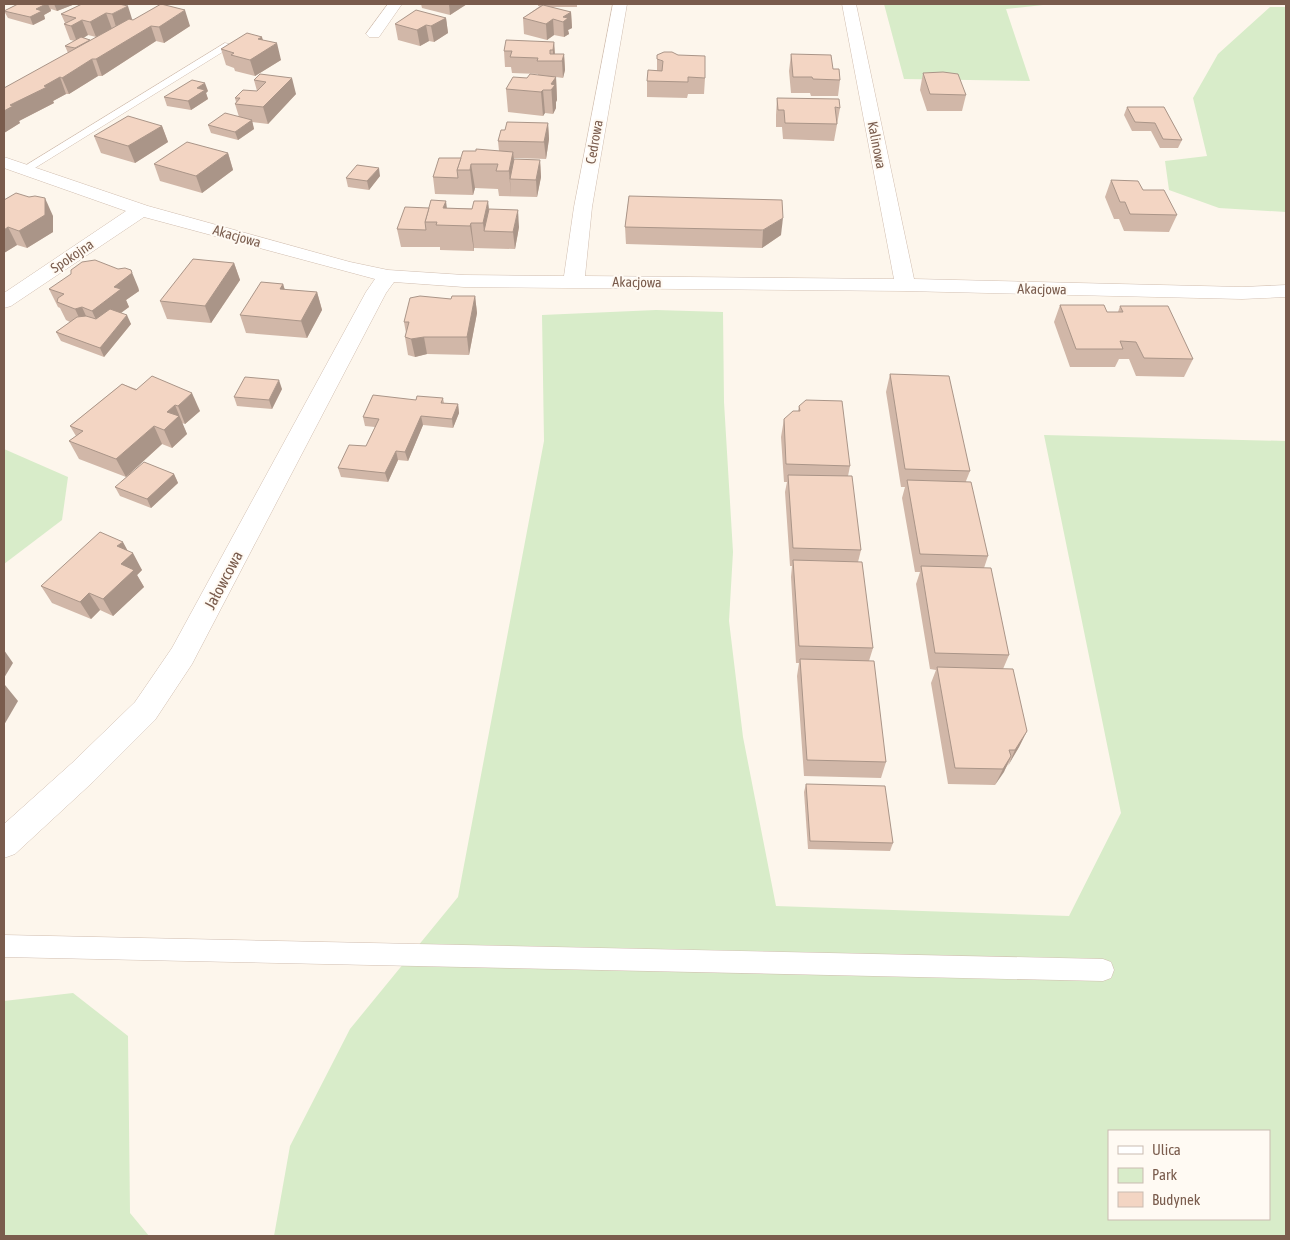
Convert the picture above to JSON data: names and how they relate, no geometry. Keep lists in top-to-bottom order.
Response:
{
  "streets": {
    "street": [
      "Cedrowa",
      "Kalinowa",
      "Akacjowa",
      "Spokojna",
      "Jałowcowa"
    ]
  },
  "crossings": [
    ["Cedrowa", "Akacjowa"],
    ["Kalinowa", "Akacjowa"],
    ["Akacjowa", "Spokojna"],
    ["Akacjowa", "Jałowcowa"]
  ],
  "legend": ["Ulica", "Park", "Budynek"]
}
